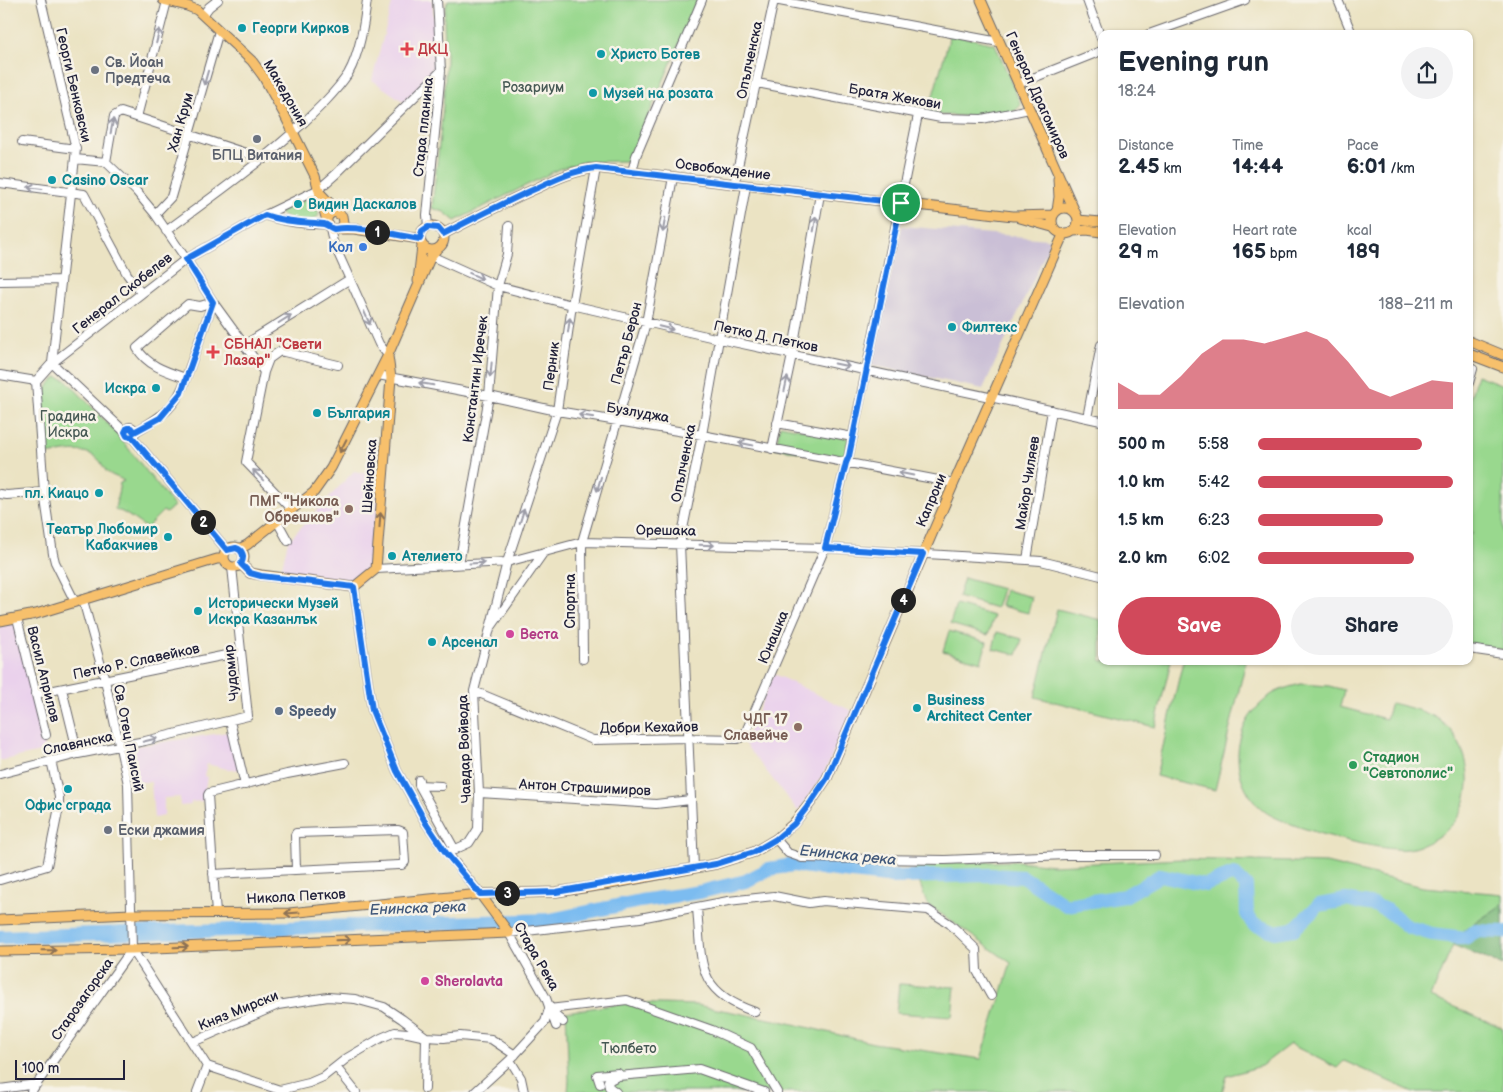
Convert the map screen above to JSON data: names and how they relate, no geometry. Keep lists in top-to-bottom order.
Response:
{
  "streets": {
    "main road": [
      "Македония",
      "Генерал Драгомиров",
      "Освобождение",
      "Шейновска",
      "Капрони",
      "Никола Петков",
      "Стара Река"
    ],
    "street": [
      "Опълченска",
      "Георги Бенковски",
      "Братя Жекови",
      "Хан Крум",
      "Стара планина",
      "Генерал Скобелев",
      "Петко Д. Петков",
      "Петър Берон",
      "Перник",
      "Константин Иречек",
      "Бузлуджа",
      "Майор Чиляев",
      "Орешака",
      "Спортна",
      "Юнашка",
      "Петко Р. Славейков",
      "Чудомир",
      "Васил Априлов",
      "Добри Кехайов",
      "Св. Отец Паисий",
      "Славянска",
      "Чавдар Войвода",
      "Антон Страшимиров",
      "Старозагорска",
      "Княз Мирски"
    ]
  },
  "crossings": [
    ["Опълченска", "Братя Жекови"],
    ["Опълченска", "Освобождение"],
    ["Опълченска", "Петко Д. Петков"],
    ["Опълченска", "Бузлуджа"],
    ["Опълченска", "Орешака"],
    ["Опълченска", "Добри Кехайов"],
    ["Опълченска", "Антон Страшимиров"],
    ["Опълченска", "Никола Петков"],
    ["Георги Бенковски", "Генерал Скобелев"],
    ["Македония", "Хан Крум"],
    ["Македония", "Генерал Скобелев"],
    ["Македония", "Шейновска"],
    ["Генерал Драгомиров", "Братя Жекови"],
    ["Генерал Драгомиров", "Освобождение"],
    ["Генерал Драгомиров", "Капрони"],
    ["Братя Жекови", "Юнашка"],
    ["Стара планина", "Освобождение"],
    ["Стара планина", "Генерал Скобелев"],
    ["Стара планина", "Петко Д. Петков"],
    ["Освобождение", "Петко Д. Петков"],
    ["Освобождение", "Петър Берон"],
    ["Освобождение", "Перник"],
    ["Освобождение", "Капрони"],
    ["Освобождение", "Юнашка"],
    ["Генерал Скобелев", "Св. Отец Паисий"],
    ["Петко Д. Петков", "Петър Берон"],
    ["Петко Д. Петков", "Перник"],
    ["Петко Д. Петков", "Константин Иречек"],
    ["Петко Д. Петков", "Майор Чиляев"],
    ["Петко Д. Петков", "Капрони"],
    ["Петко Д. Петков", "Юнашка"],
    ["Петър Берон", "Бузлуджа"],
    ["Петър Берон", "Орешака"],
    ["Петър Берон", "Спортна"],
    ["Перник", "Бузлуджа"],
    ["Перник", "Орешака"],
    ["Перник", "Чавдар Войвода"],
    ["Константин Иречек", "Бузлуджа"],
    ["Константин Иречек", "Орешака"],
    ["Бузлуджа", "Шейновска"],
    ["Бузлуджа", "Капрони"],
    ["Бузлуджа", "Юнашка"],
    ["Шейновска", "Орешака"],
    ["Майор Чиляев", "Орешака"],
    ["Капрони", "Орешака"],
    ["Капрони", "Никола Петков"],
    ["Орешака", "Спортна"],
    ["Орешака", "Юнашка"],
    ["Орешака", "Чавдар Войвода"],
    ["Юнашка", "Добри Кехайов"],
    ["Петко Р. Славейков", "Чудомир"],
    ["Петко Р. Славейков", "Васил Априлов"],
    ["Петко Р. Славейков", "Св. Отец Паисий"],
    ["Чудомир", "Славянска"],
    ["Добри Кехайов", "Чавдар Войвода"],
    ["Св. Отец Паисий", "Славянска"],
    ["Св. Отец Паисий", "Никола Петков"],
    ["Чавдар Войвода", "Антон Страшимиров"],
    ["Никола Петков", "Стара Река"]
  ],
  "one_way": [
    "Петър Берон",
    "Перник",
    "Бузлуджа",
    "Шейновска",
    "Славянска"
  ],
  "water": ["Енинска река"],
  "parks": ["Розариум", "Градина Искра", "Тюлбето"],
  "places": {
    "other": [
      "Георги Кирков",
      "Христо Ботев",
      "Св. Йоан Предтеча",
      "Музей на розата",
      "БПЦ Витания",
      "Casino Oscar",
      "Видин Даскалов",
      "Кол",
      "Филтекс",
      "Искра",
      "България",
      "пл. Киацо",
      "ПМГ \"Никола Обрешков\"",
      "Театър Любомир Кабакчиев",
      "Ателието",
      "Исторически Музей Искра Казанлък",
      "Веста",
      "Арсенал",
      "Business Architect Center",
      "Speedy",
      "ЧДГ 17 Славейче",
      "Стадион \"Севтополис\"",
      "Офис сграда",
      "Ески джамия",
      "Sherolavta"
    ],
    "health": ["ДКЦ", "СБНАЛ \"Свeти Лазар\""]
  },
  "scale_bar": "100 m",
  "page": {
    "heading": ["Evening run", "18:24"],
    "stats": [
      ["Distance", "2.45 km"],
      ["Time", "14:44"],
      ["Pace", "6:01 /km"],
      ["Elevation", "29 m"],
      ["Heart rate", "165 bpm"],
      ["kcal", "189"]
    ],
    "pins": [
      "1",
      "2",
      "4",
      "3"
    ],
    "chart": ["Elevation", "188–211 m"],
    "list": [
      {
        "name": "500 m",
        "note": "5:58"
      },
      {
        "name": "1.0 km",
        "note": "5:42"
      },
      {
        "name": "1.5 km",
        "note": "6:23"
      },
      {
        "name": "2.0 km",
        "note": "6:02"
      }
    ],
    "buttons": ["Save", "Share"],
    "scale": "100 m"
  }
}
